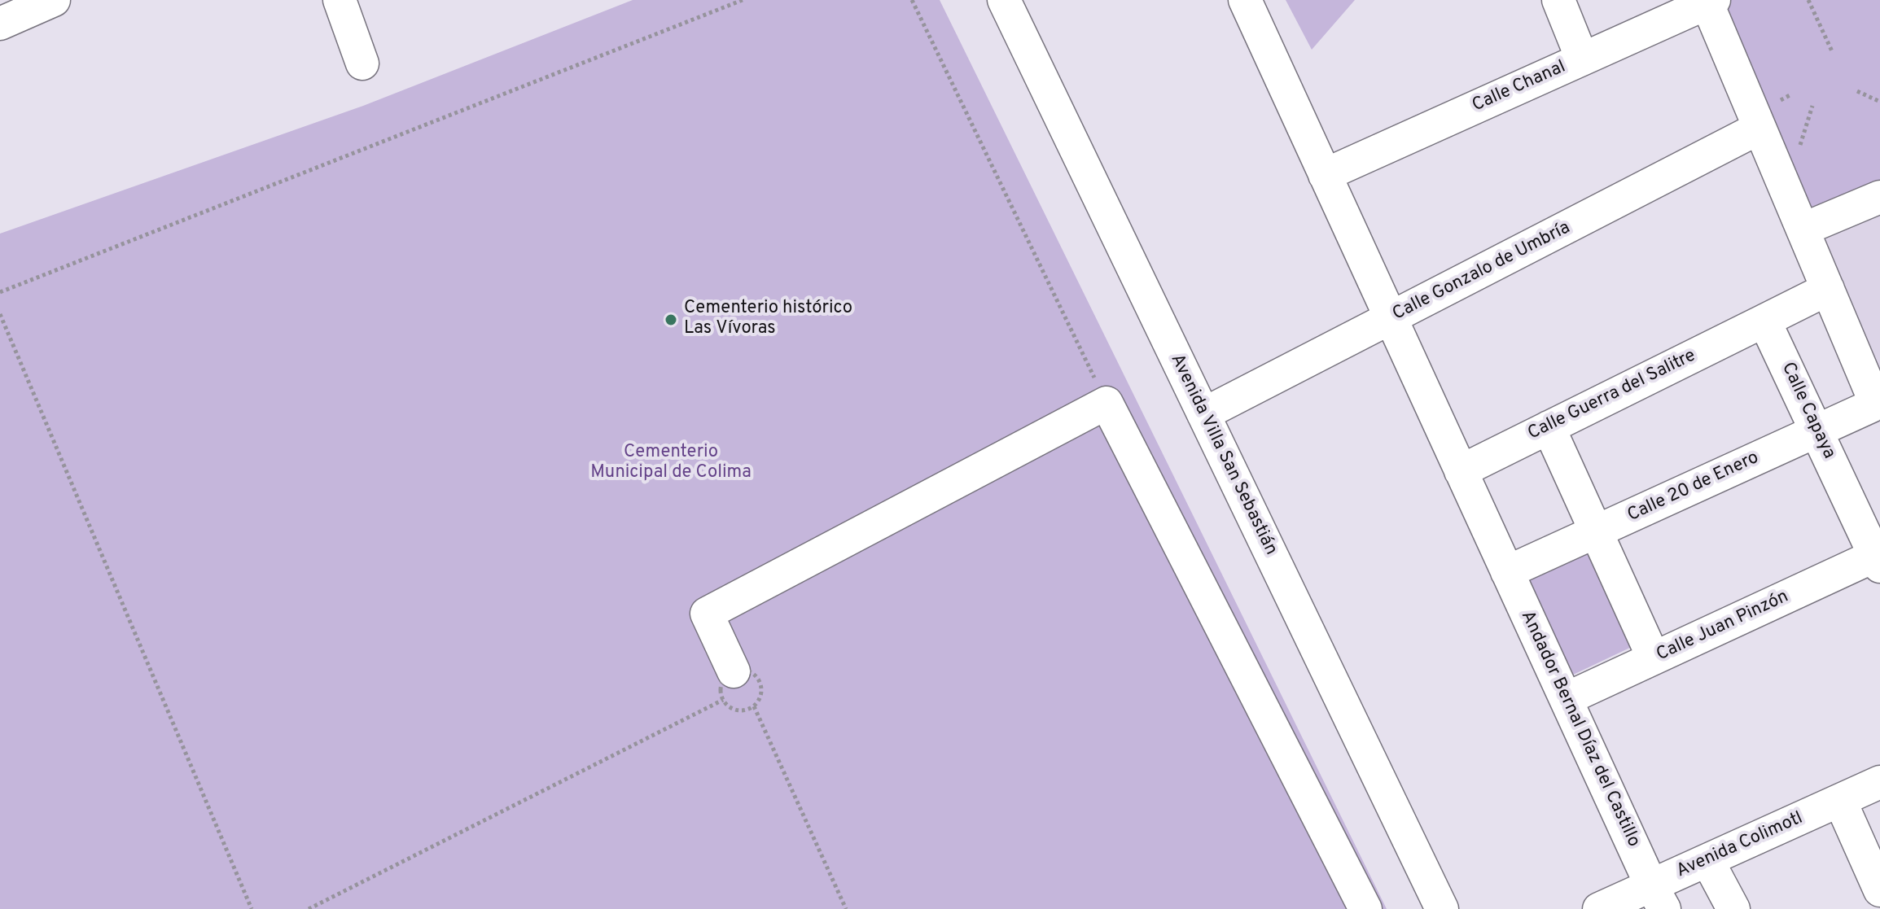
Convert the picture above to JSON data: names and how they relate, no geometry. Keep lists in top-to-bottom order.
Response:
{
  "streets": {
    "street": [
      "Calle Chanal",
      "Calle Gonzalo de Umbría",
      "Calle Guerra del Salitre",
      "Calle Capaya",
      "Avenida Villa San Sebastián",
      "Calle 20 de Enero",
      "Calle Juan Pinzón",
      "Andador Bernal Díaz del Castillo",
      "Avenida Colimotl"
    ]
  },
  "crossings": [
    ["Calle Gonzalo de Umbría", "Avenida Villa San Sebastián"],
    ["Calle Guerra del Salitre", "Calle Capaya"],
    ["Calle Guerra del Salitre", "Andador Bernal Díaz del Castillo"],
    ["Calle Capaya", "Calle 20 de Enero"],
    ["Calle Capaya", "Calle Juan Pinzón"],
    ["Calle 20 de Enero", "Andador Bernal Díaz del Castillo"],
    ["Calle Juan Pinzón", "Andador Bernal Díaz del Castillo"],
    ["Andador Bernal Díaz del Castillo", "Avenida Colimotl"]
  ],
  "parks": ["Cementerio Municipal de Colima"],
  "places": ["Cementerio histórico Las Vívoras"]
}
